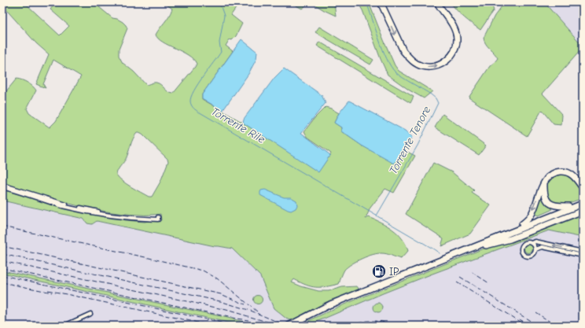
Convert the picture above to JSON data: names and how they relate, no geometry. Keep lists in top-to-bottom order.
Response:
{
  "water": ["Torrente Rile", "Torrente Tenore"],
  "places": {
    "fuel station": ["IP"]
  }
}
